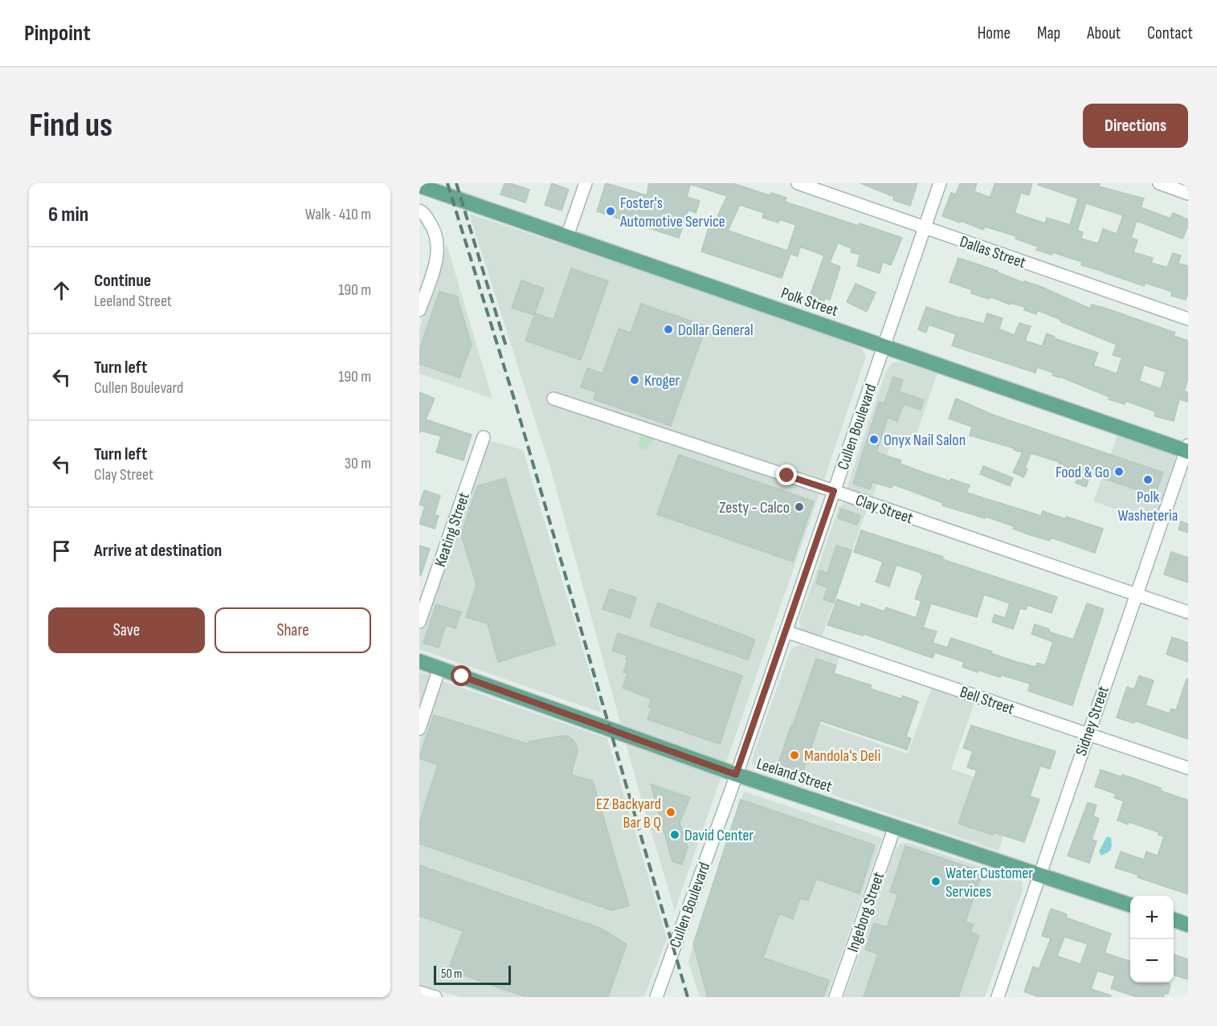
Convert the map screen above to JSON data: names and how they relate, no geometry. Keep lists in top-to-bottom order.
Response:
{
  "streets": {
    "main road": ["Polk Street", "Leeland Street"],
    "street": [
      "Dallas Street",
      "Cullen Boulevard",
      "Clay Street",
      "Keating Street",
      "Bell Street",
      "Sidney Street",
      "Ingeborg Street"
    ]
  },
  "crossings": [
    ["Dallas Street", "Cullen Boulevard"],
    ["Polk Street", "Cullen Boulevard"],
    ["Polk Street", "Sidney Street"],
    ["Cullen Boulevard", "Clay Street"],
    ["Cullen Boulevard", "Bell Street"],
    ["Cullen Boulevard", "Leeland Street"],
    ["Clay Street", "Sidney Street"],
    ["Bell Street", "Sidney Street"],
    ["Sidney Street", "Leeland Street"],
    ["Leeland Street", "Ingeborg Street"]
  ],
  "places": [
    "Foster's Automotive Service",
    "Dollar General",
    "Kroger",
    "Onyx Nail Salon",
    "Food & Go",
    "Polk Washeteria",
    "Zesty - Calco",
    "Mandola's Deli",
    "EZ Backyard Bar B Q",
    "David Center",
    "Water Customer Services"
  ],
  "scale_bar": "50 m",
  "page": {
    "header": "Pinpoint",
    "nav": [
      "Home",
      "Map",
      "About",
      "Contact"
    ],
    "buttons": [
      "Directions",
      ["Save", "Share"]
    ],
    "title": "Find us",
    "heading": ["6 min", "Walk · 410 m"],
    "list": [
      ["Continue", "Leeland Street", "190 m"],
      ["Turn left", "Cullen Boulevard", "190 m"],
      ["Turn left", "Clay Street", "30 m"],
      "Arrive at destination"
    ],
    "map_buttons": ["+", "−"],
    "scale": "50 m"
  }
}
